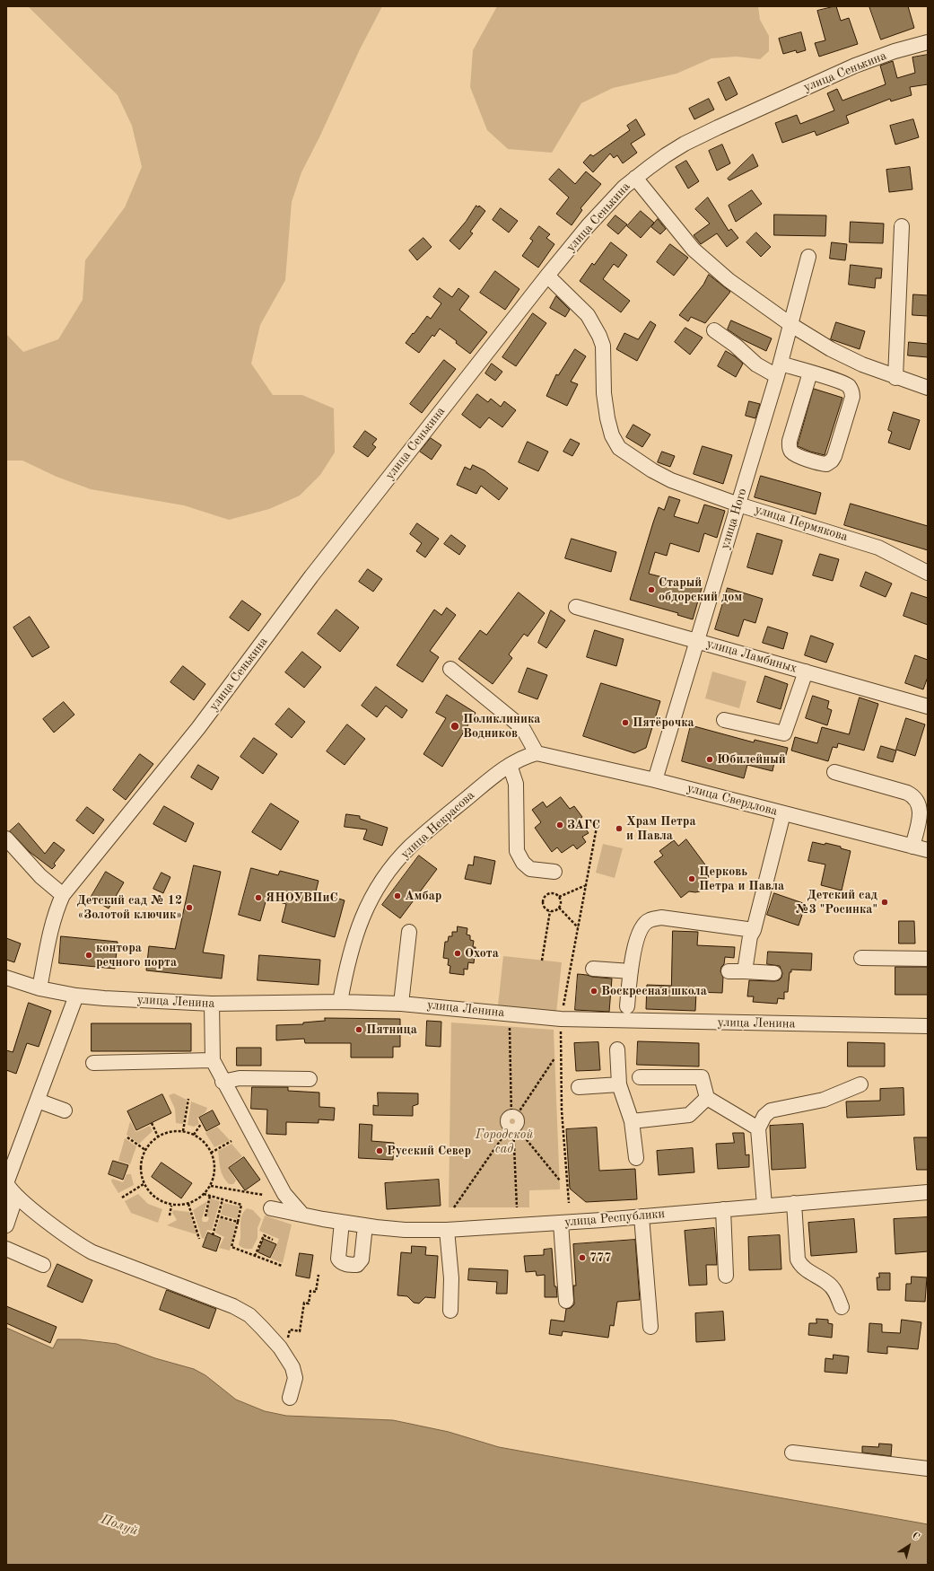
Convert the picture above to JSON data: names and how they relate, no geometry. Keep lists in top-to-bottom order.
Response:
{
  "streets": {
    "street": [
      "улица Сенькина",
      "улица Ного",
      "улица Пермякова",
      "улица Ламбиных",
      "улица Свердлова",
      "улица Некрасова",
      "улица Ленина",
      "улица Республики"
    ]
  },
  "crossings": [
    ["улица Сенькина", "улица Пермякова"],
    ["улица Сенькина", "улица Ленина"],
    ["улица Ного", "улица Пермякова"],
    ["улица Ного", "улица Ламбиных"],
    ["улица Ного", "улица Свердлова"],
    ["улица Свердлова", "улица Некрасова"],
    ["улица Некрасова", "улица Ленина"]
  ],
  "water": ["Полуй"],
  "parks": ["Городской сад"],
  "places": [
    "Старый обдорский дом",
    "Пятёрочка",
    "Поликлиника Водников",
    "Юбилейный",
    "ЗАГС",
    "Храм Петра и Павла",
    "Церковь Петра и Павла",
    "Амбар",
    "ЯНОУВПиС",
    "Детский сад №3 \"Росинка\"",
    "Детский сад № 12 «Золотой ключик»",
    "Охота",
    "контора речного порта",
    "Воскресная школа",
    "Пятница",
    "Русский Север",
    "777"
  ],
  "north": "top right"
}
